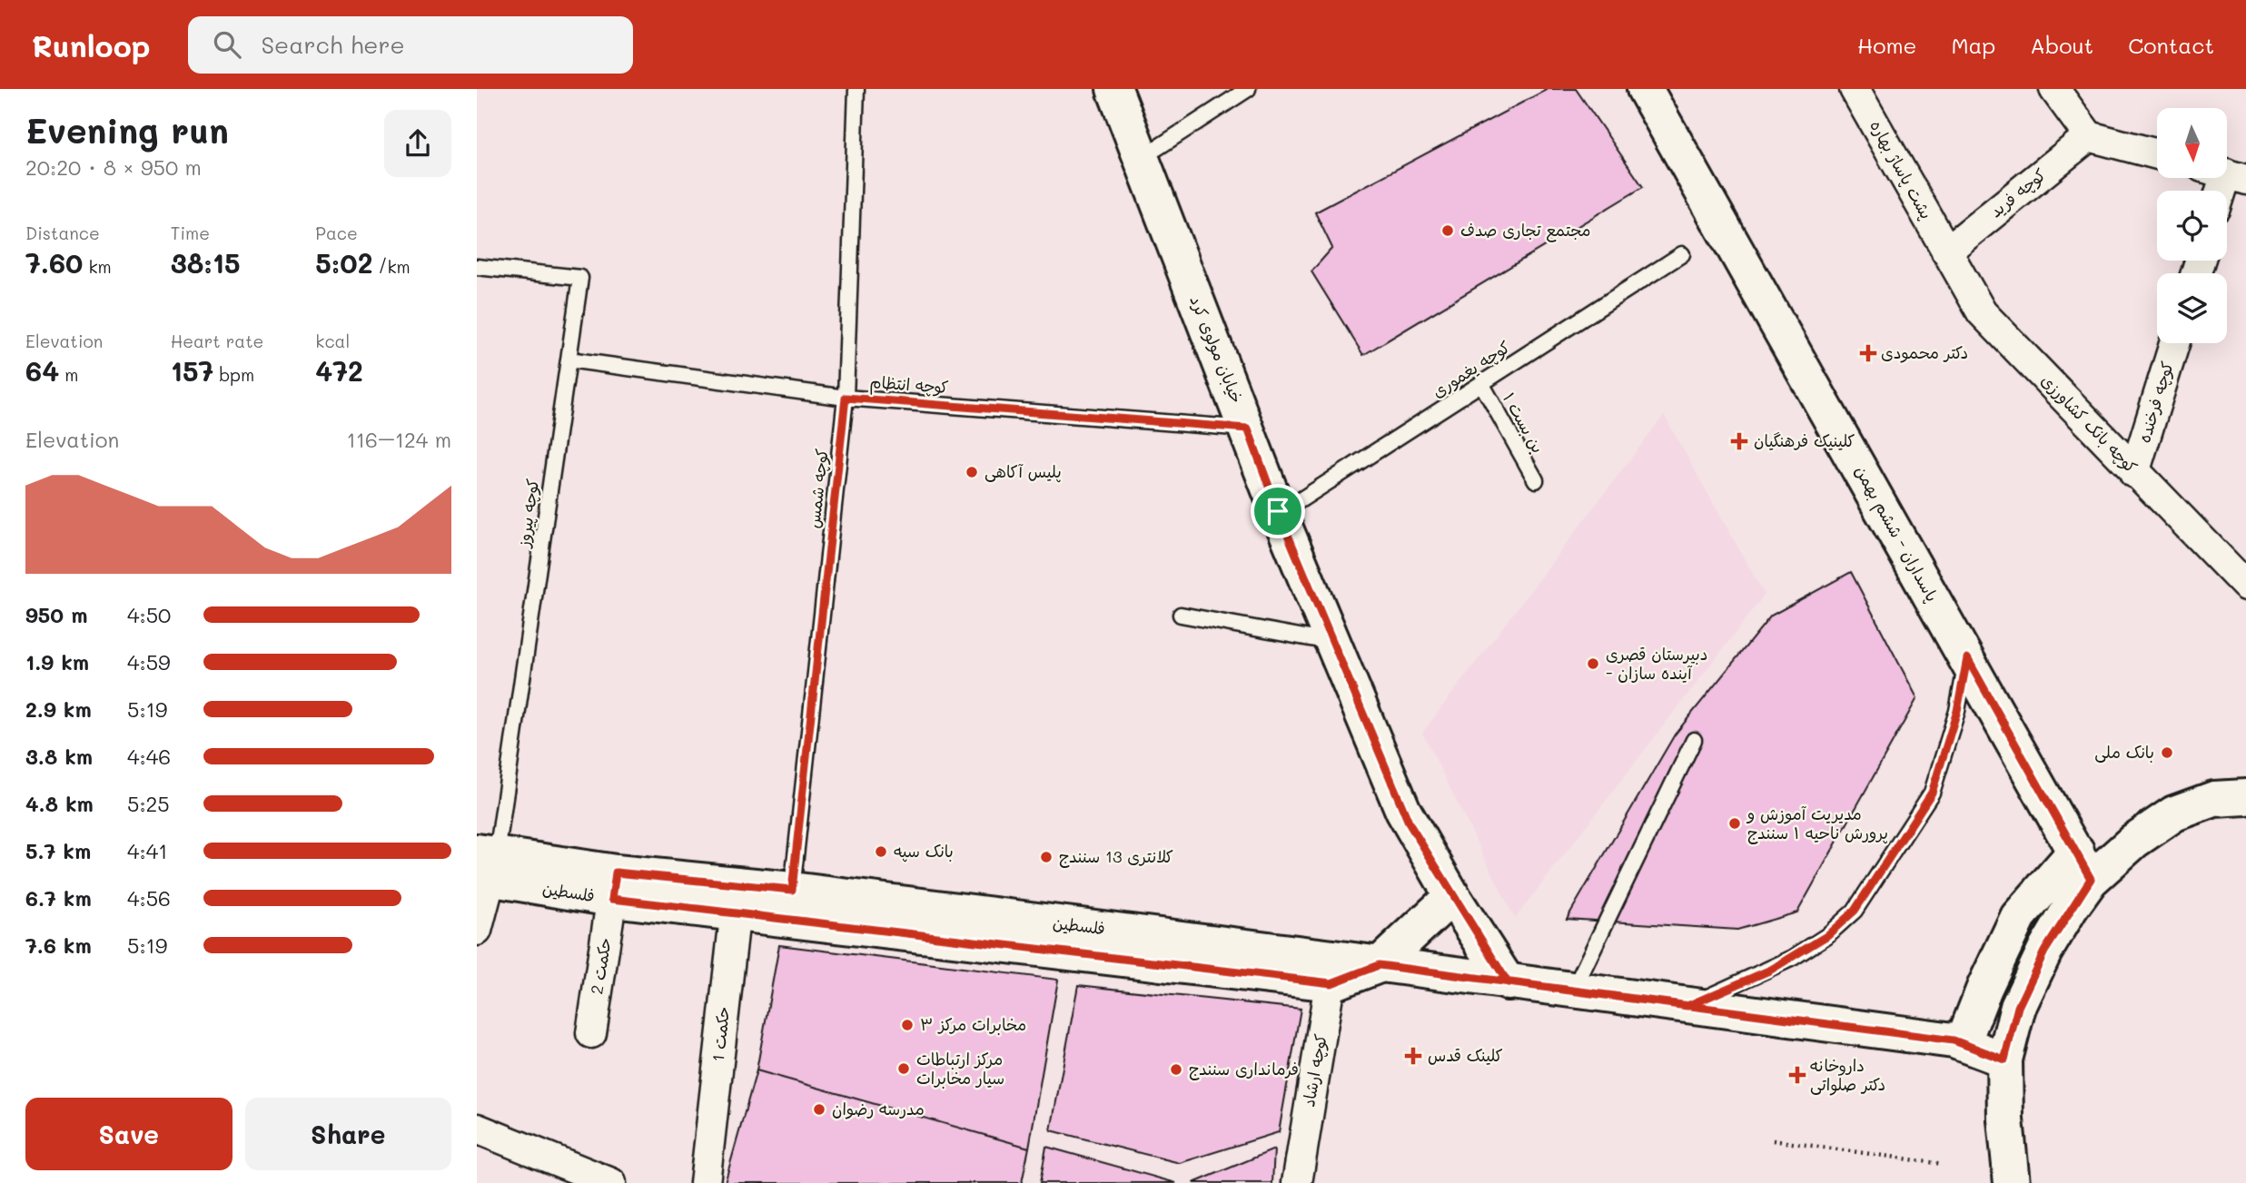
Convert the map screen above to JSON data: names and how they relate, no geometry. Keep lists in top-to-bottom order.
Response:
{
  "streets": {
    "main road": ["خیابان مولوی کرد", "پاسداران - ششم بهمن", "فلسطین"],
    "street": [
      "پشت پاساژ بهاره",
      "کوچه فرید",
      "کوچه فرخنده",
      "کوچه بانک کشاورزی",
      "حکمت 2",
      "حکمت 1",
      "کوچه ارشاد"
    ],
    "lane": [
      "کوچه یغموری",
      "کوچه انتظام",
      "بن بست ۱",
      "کوچه شمس",
      "کوچه پیروز"
    ]
  },
  "crossings": [
    ["پشت پاساژ بهاره", "کوچه فرید"],
    ["پشت پاساژ بهاره", "کوچه بانک کشاورزی"],
    ["کوچه فرید", "کوچه بانک کشاورزی"],
    ["خیابان مولوی کرد", "کوچه یغموری"],
    ["خیابان مولوی کرد", "کوچه انتظام"],
    ["خیابان مولوی کرد", "فلسطین"],
    ["کوچه یغموری", "بن بست ۱"],
    ["کوچه انتظام", "کوچه شمس"],
    ["کوچه انتظام", "کوچه پیروز"],
    ["کوچه فرخنده", "کوچه بانک کشاورزی"],
    ["کوچه شمس", "فلسطین"],
    ["کوچه پیروز", "فلسطین"],
    ["فلسطین", "حکمت 2"],
    ["فلسطین", "حکمت 1"],
    ["فلسطین", "کوچه ارشاد"]
  ],
  "places": {
    "other": [
      "مجتمع تجاری صدف",
      "پلیس آکاهی",
      "دبیرستان قصری - آینده سازان",
      "بانک ملی",
      "مدیریت آموزش و پرورش ناحیه ۱ سنندج",
      "بانک سپه",
      "کلانتری 13 سنندج",
      "مخابرات مرکز ۳",
      "مرکز ارتباطات سیار مخابرات",
      "فرمانداری سنندج",
      "مدرسه رضوان"
    ],
    "health": [
      "دکتر محمودی",
      "کلینیک فرهنگیان",
      "کلینک قدس",
      "داروخانه دکتر صلواتی"
    ]
  },
  "north": "bottom",
  "page": {
    "header": "Runloop",
    "search": "Search here",
    "nav": [
      "Home",
      "Map",
      "About",
      "Contact"
    ],
    "heading": ["Evening run", "20:20 · 8 × 950 m"],
    "stats": [
      ["Distance", "7.60 km"],
      ["Time", "38:15"],
      ["Pace", "5:02 /km"],
      ["Elevation", "64 m"],
      ["Heart rate", "157 bpm"],
      ["kcal", "472"]
    ],
    "chart": ["Elevation", "116–124 m"],
    "list": [
      {
        "name": "950 m",
        "note": "4:50"
      },
      {
        "name": "1.9 km",
        "note": "4:59"
      },
      {
        "name": "2.9 km",
        "note": "5:19"
      },
      {
        "name": "3.8 km",
        "note": "4:46"
      },
      {
        "name": "4.8 km",
        "note": "5:25"
      },
      {
        "name": "5.7 km",
        "note": "4:41"
      },
      {
        "name": "6.7 km",
        "note": "4:56"
      },
      {
        "name": "7.6 km",
        "note": "5:19"
      }
    ],
    "buttons": ["Save", "Share"]
  }
}
